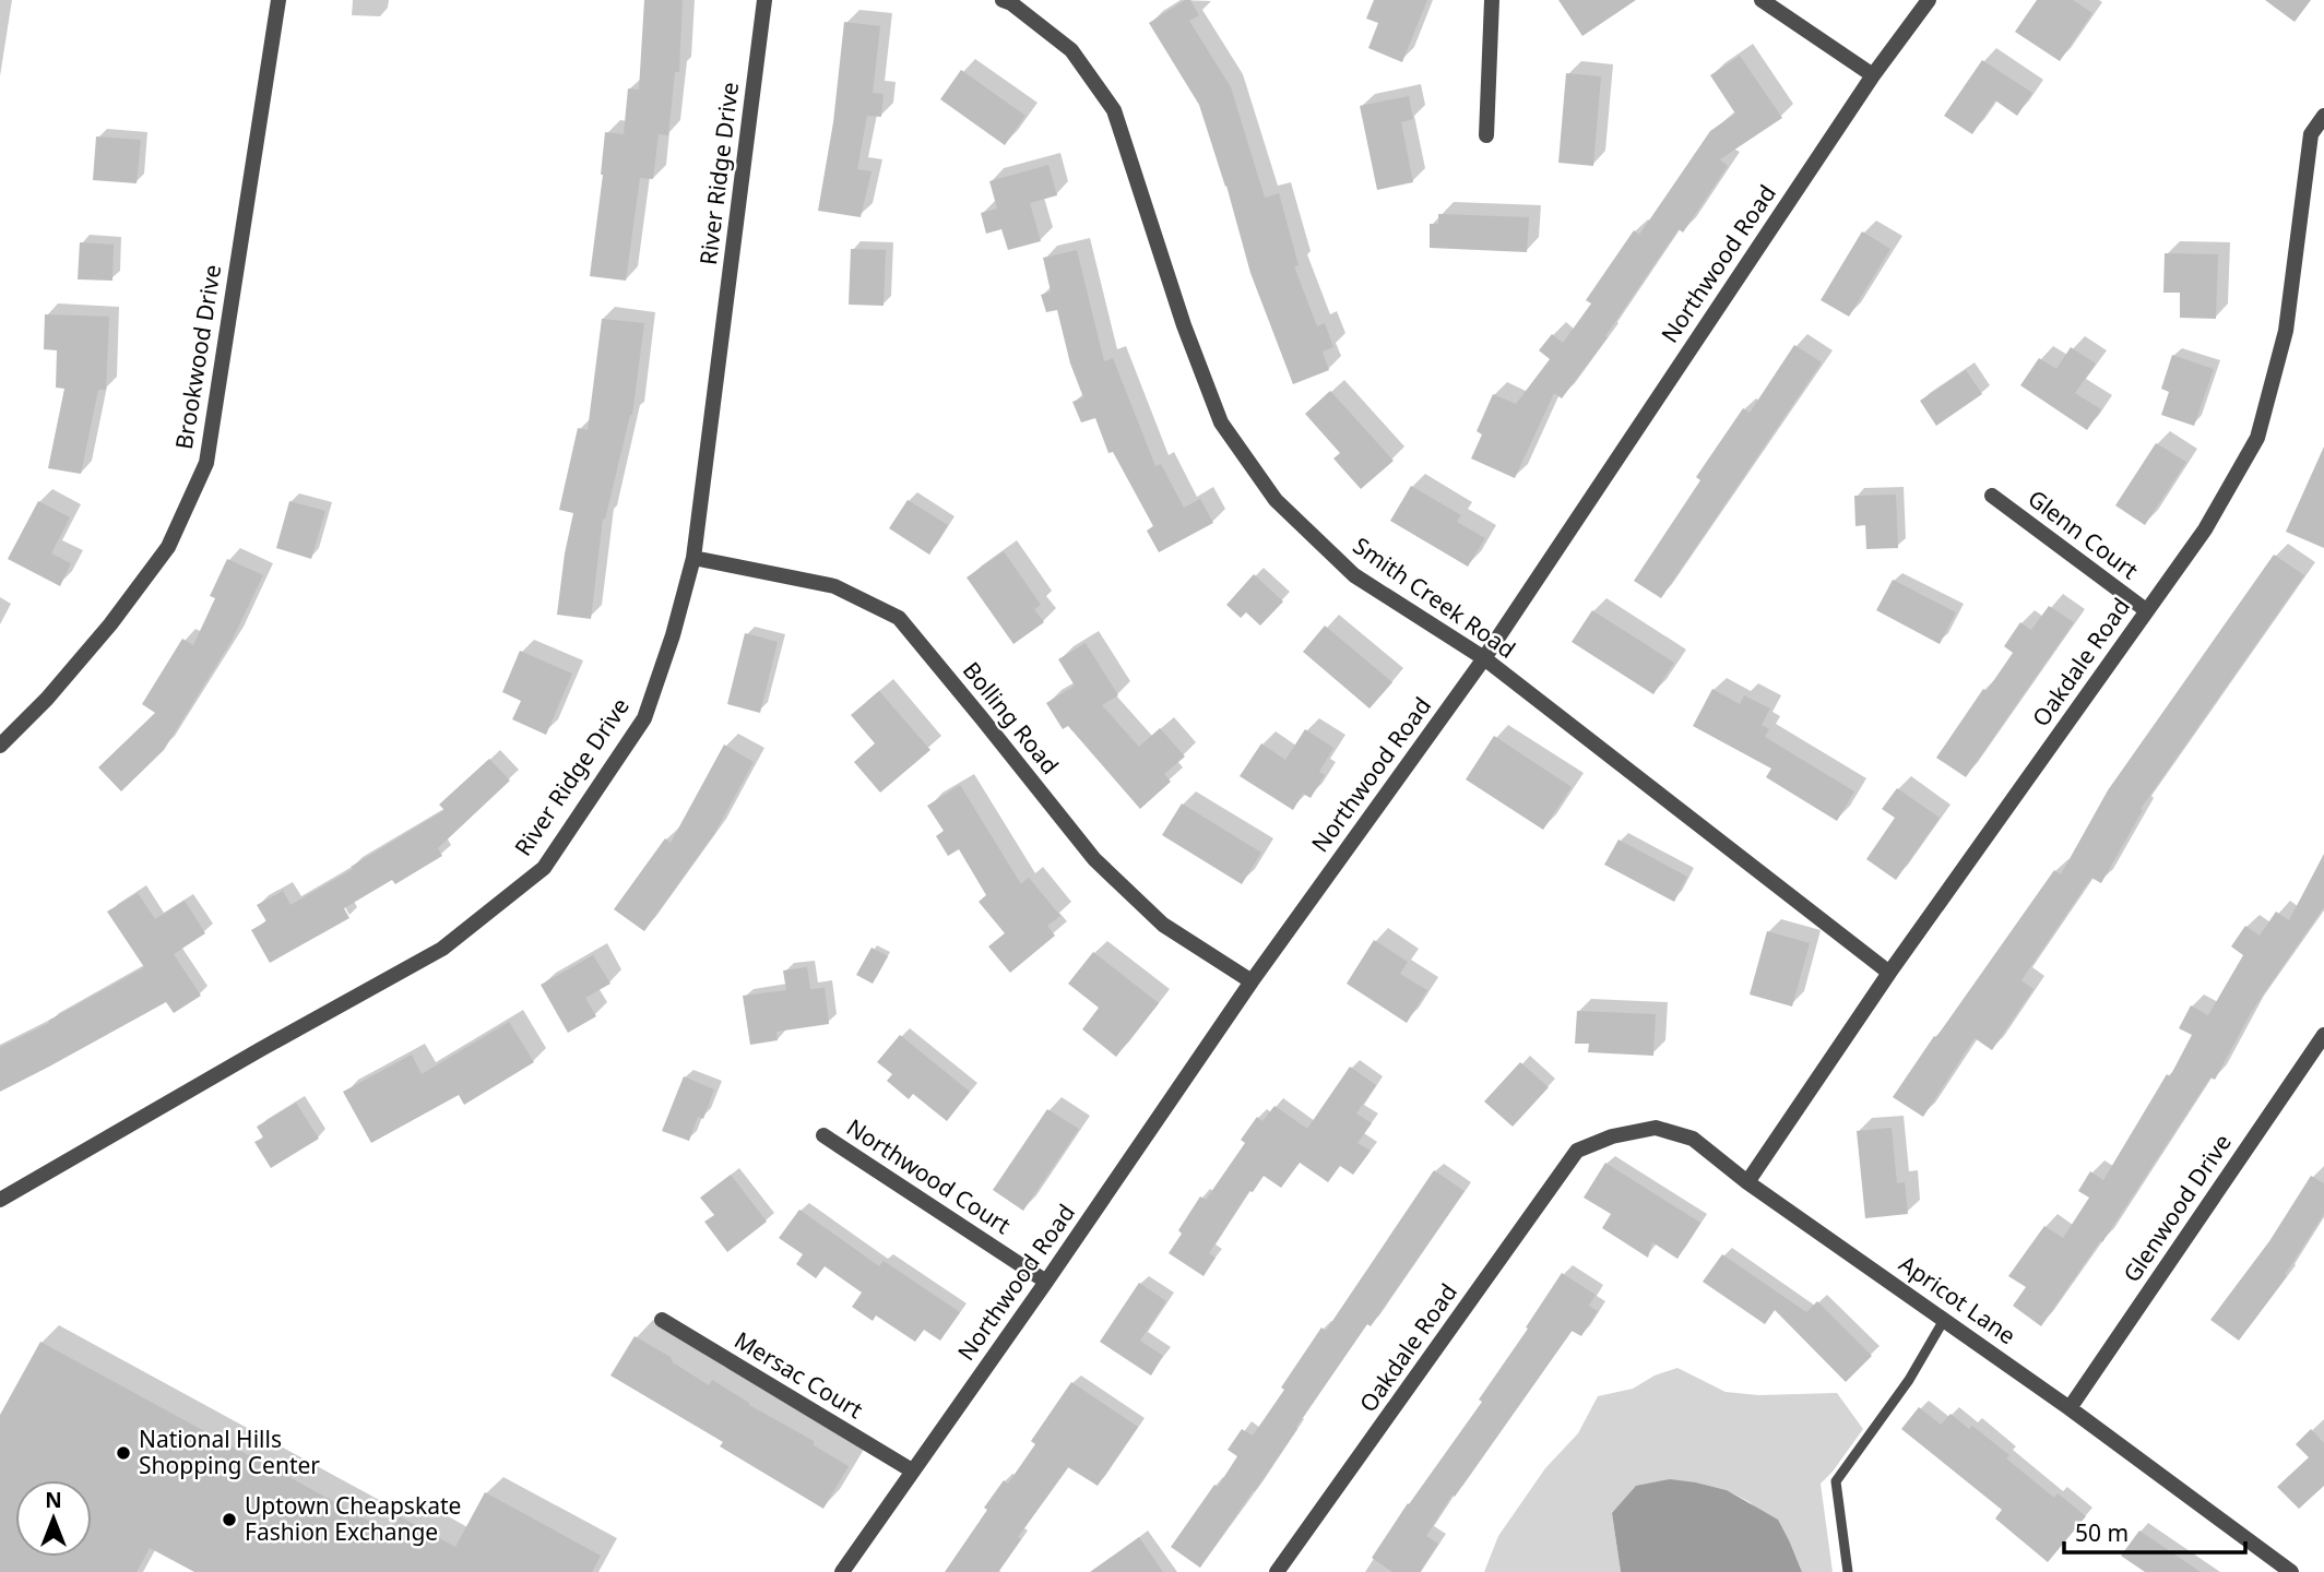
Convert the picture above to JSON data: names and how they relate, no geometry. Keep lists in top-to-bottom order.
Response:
{
  "streets": {
    "street": [
      "River Ridge Drive",
      "Northwood Road",
      "Brookwood Drive",
      "Glenn Court",
      "Smith Creek Road",
      "Oakdale Road",
      "Bolling Road",
      "Northwood Court",
      "Glenwood Drive",
      "Apricot Lane",
      "Mersac Court"
    ]
  },
  "crossings": [
    ["River Ridge Drive", "Bolling Road"],
    ["Northwood Road", "Smith Creek Road"],
    ["Northwood Road", "Bolling Road"],
    ["Northwood Road", "Northwood Court"],
    ["Northwood Road", "Mersac Court"],
    ["Glenn Court", "Oakdale Road"],
    ["Smith Creek Road", "Oakdale Road"],
    ["Oakdale Road", "Apricot Lane"],
    ["Glenwood Drive", "Apricot Lane"]
  ],
  "places": ["National Hills Shopping Center", "Uptown Cheapskate Fashion Exchange"],
  "scale_bar": "50 m",
  "north": "top"
}
